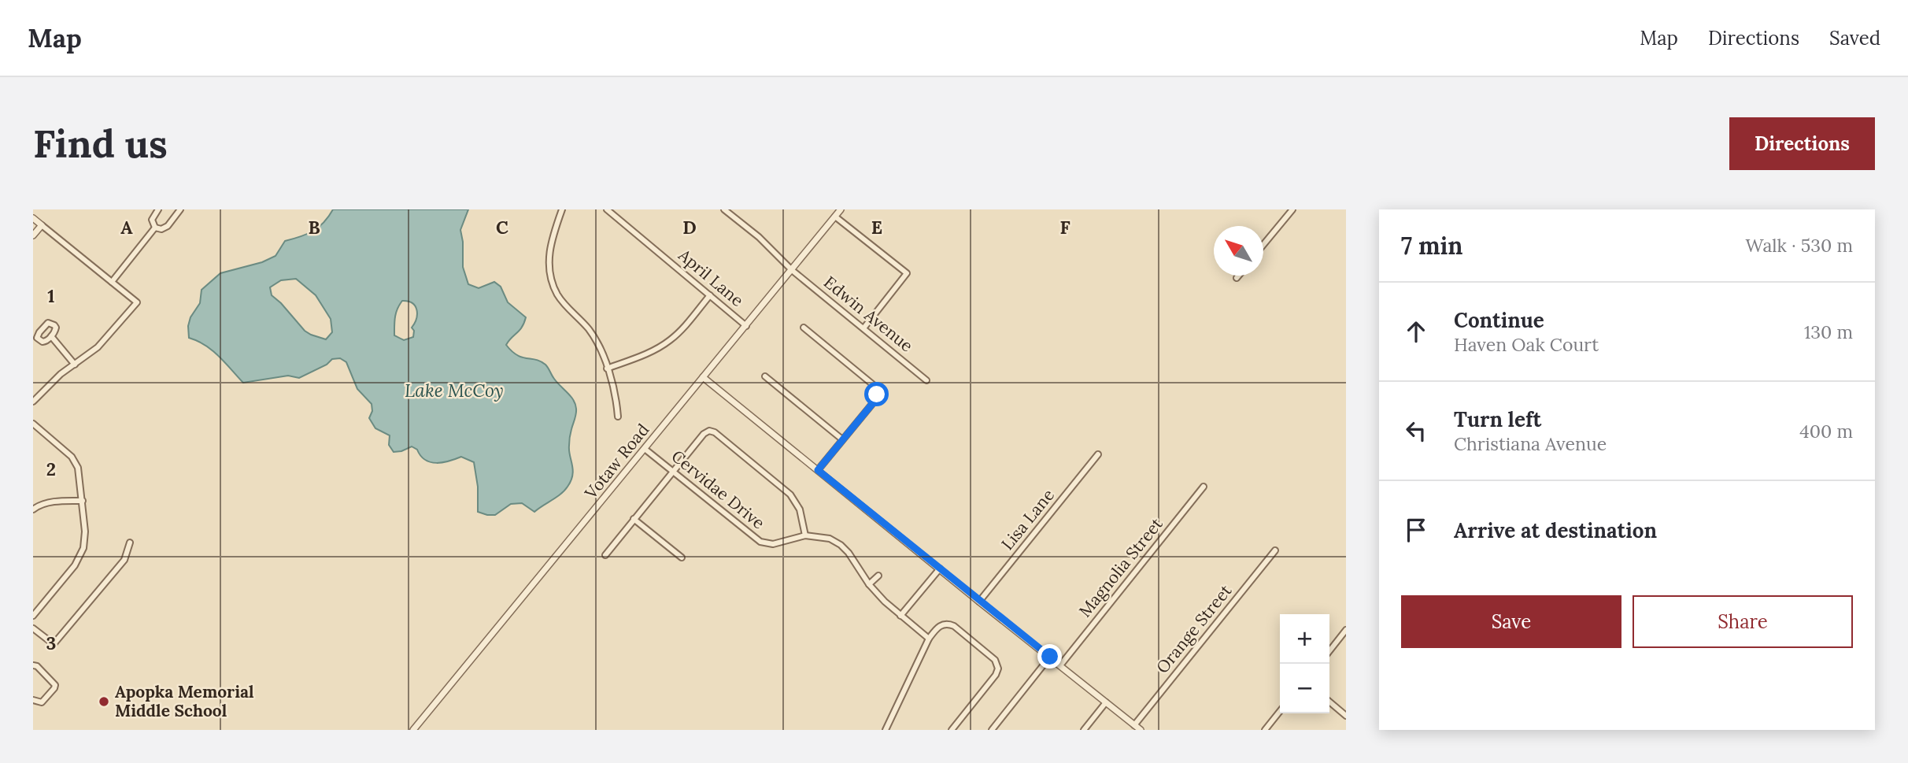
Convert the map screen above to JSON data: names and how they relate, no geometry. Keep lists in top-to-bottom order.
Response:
{
  "streets": {
    "street": [
      "April Lane",
      "Edwin Avenue",
      "Votaw Road",
      "Cervidae Drive",
      "Lisa Lane",
      "Magnolia Street",
      "Orange Street"
    ]
  },
  "crossings": [
    ["April Lane", "Votaw Road"],
    ["Edwin Avenue", "Votaw Road"],
    ["Votaw Road", "Cervidae Drive"]
  ],
  "water": ["Lake McCoy"],
  "places": ["Apopka Memorial Middle School"],
  "north": "top left",
  "page": {
    "header": "Map",
    "nav": ["Map", "Directions", "Saved"],
    "buttons": [
      "Directions",
      ["Save", "Share"]
    ],
    "title": "Find us",
    "heading": ["7 min", "Walk · 530 m"],
    "list": [
      ["Continue", "Haven Oak Court", "130 m"],
      ["Turn left", "Christiana Avenue", "400 m"],
      "Arrive at destination"
    ],
    "map_buttons": ["+", "−"]
  },
  "grid": {
    "columns": [
      "A",
      "B",
      "C",
      "D",
      "E",
      "F"
    ],
    "rows": ["1", "2", "3"]
  }
}
